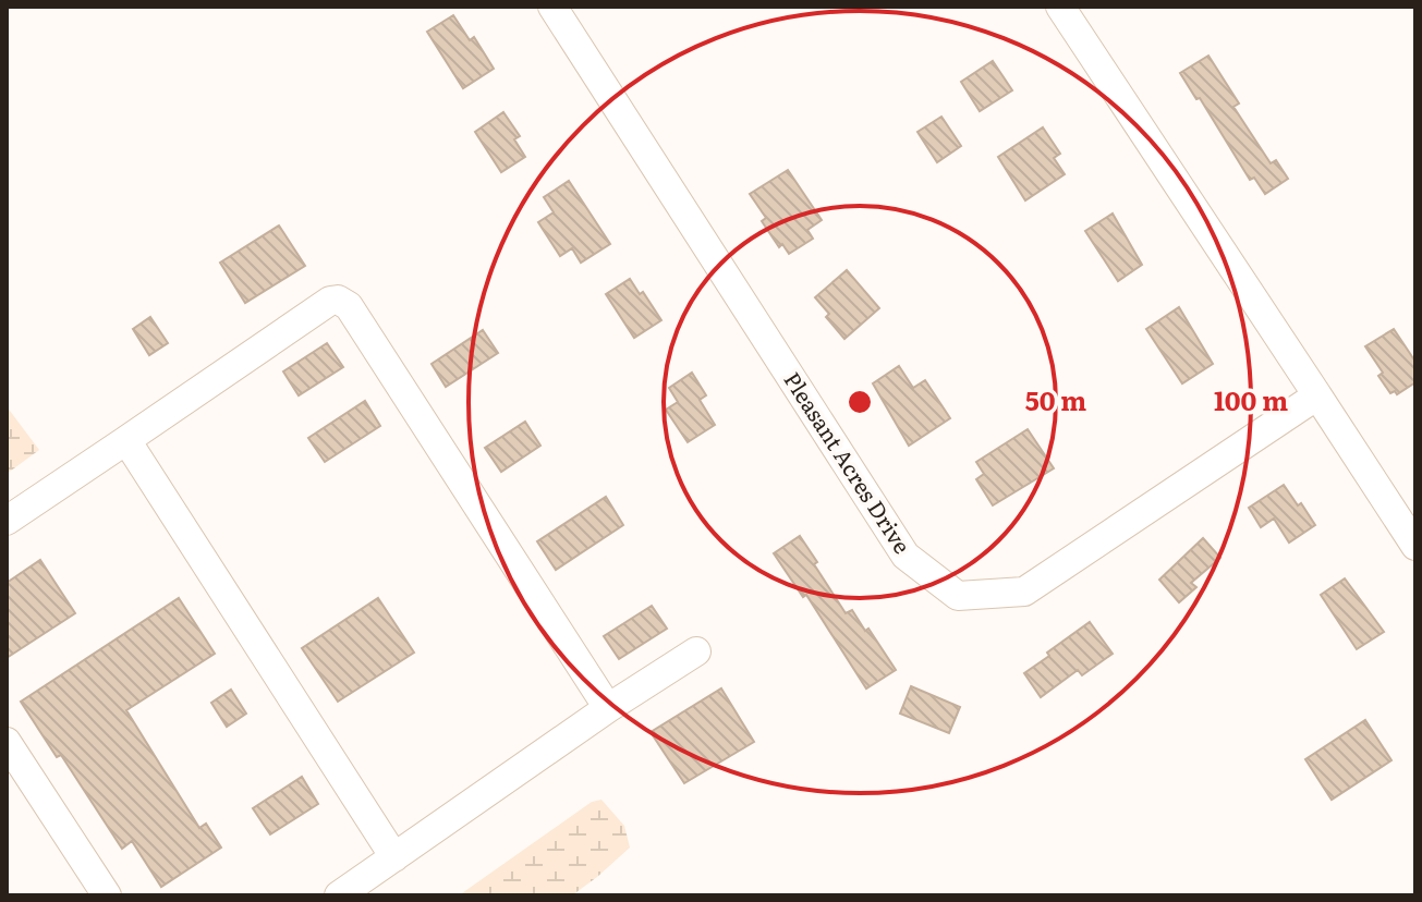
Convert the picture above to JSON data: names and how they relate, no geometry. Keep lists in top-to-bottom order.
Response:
{
  "streets": {
    "street": ["Pleasant Acres Drive"]
  },
  "rings": ["50 m", "100 m"]
}
